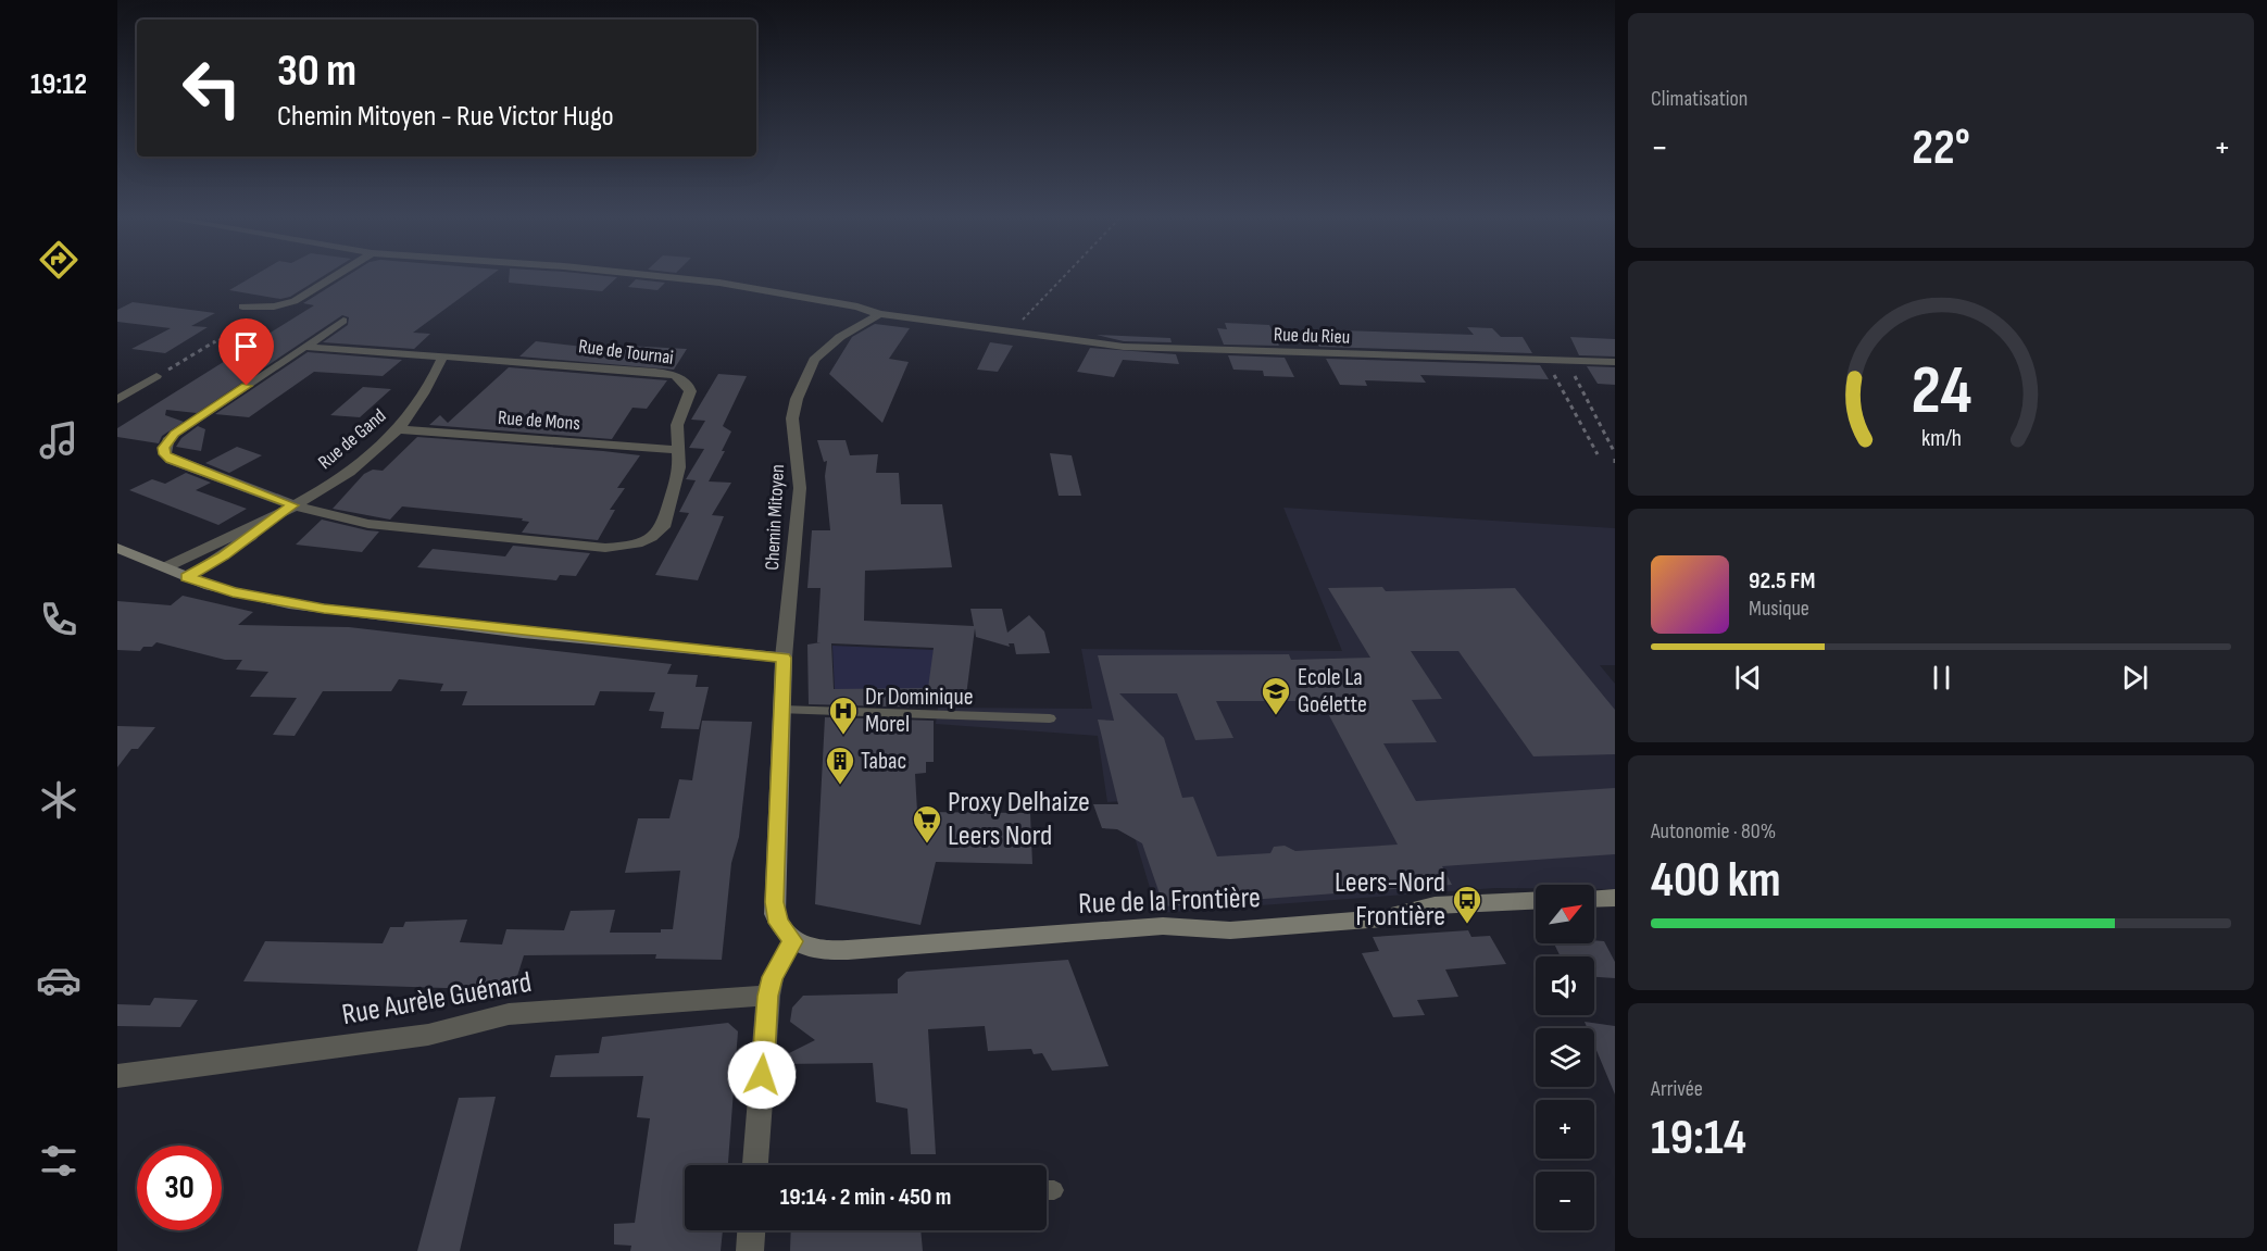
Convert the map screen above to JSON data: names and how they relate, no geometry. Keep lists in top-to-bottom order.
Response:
{
  "streets": {
    "street": [
      "Rue du Rieu",
      "Rue de Tournai",
      "Rue de Mons",
      "Rue de Gand",
      "Chemin Mitoyen",
      "Rue de la Frontière",
      "Rue Aurèle Guénard"
    ]
  },
  "crossings": [
    ["Rue de Tournai", "Rue de Mons"],
    ["Rue de Tournai", "Rue de Gand"],
    ["Rue de Mons", "Rue de Gand"]
  ],
  "places": {
    "school or university": ["Ecole La Goélette"],
    "hospital": ["Dr Dominique Morel"],
    "building": ["Tabac"],
    "supermarket": ["Proxy Delhaize Leers Nord"],
    "bus stop": ["Leers-Nord Frontière"]
  },
  "north": "top right",
  "page": {
    "tabs": "19:12",
    "tile": [
      "Climatisation",
      ["Autonomie · 80%", "400 km"],
      ["Arrivée", "19:14"]
    ],
    "turn": ["30 m", "Chemin Mitoyen - Rue Victor Hugo"],
    "heat": ["−", "22°", "+"],
    "song": ["92.5 FM", "Musique"],
    "map_buttons": ["+", "−"],
    "limit": "30",
    "trip": "19:14 · 2 min · 450 m",
    "gauge": ["24", "km/h"]
  }
}
